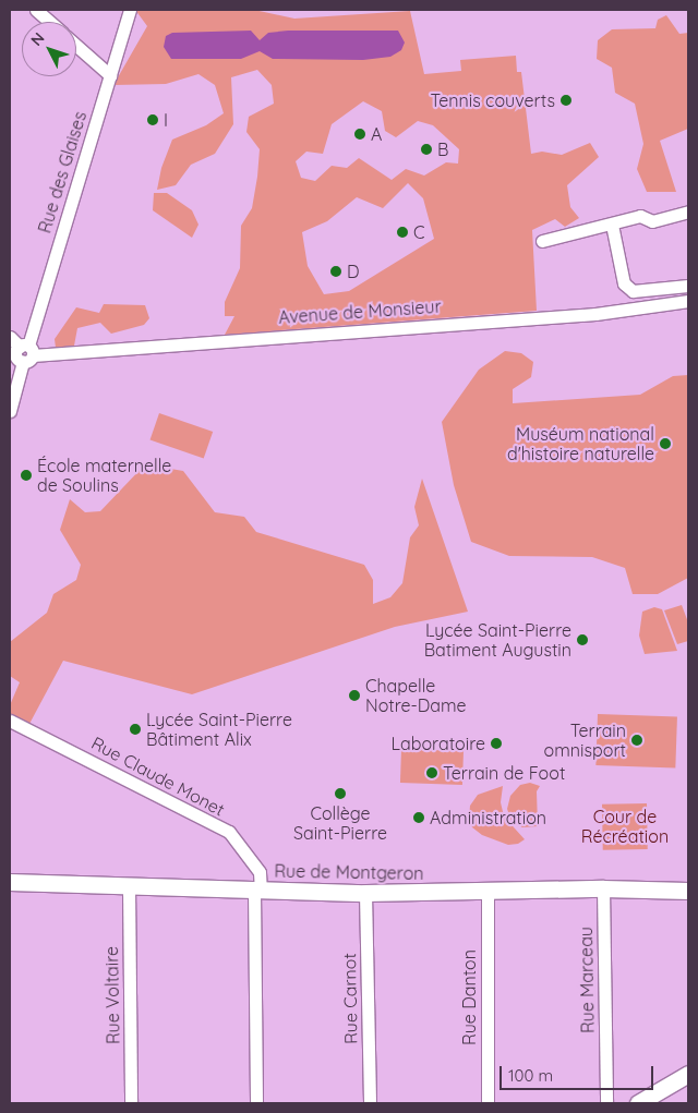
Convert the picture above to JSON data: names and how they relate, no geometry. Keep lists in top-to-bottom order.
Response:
{
  "streets": {
    "street": [
      "Rue des Glaises",
      "Avenue de Monsieur",
      "Rue Claude Monet",
      "Rue de Montgeron",
      "Rue Marceau",
      "Rue Voltaire",
      "Rue Danton",
      "Rue Carnot"
    ]
  },
  "crossings": [
    ["Rue des Glaises", "Avenue de Monsieur"],
    ["Rue Claude Monet", "Rue de Montgeron"],
    ["Rue de Montgeron", "Rue Marceau"],
    ["Rue de Montgeron", "Rue Voltaire"],
    ["Rue de Montgeron", "Rue Danton"],
    ["Rue de Montgeron", "Rue Carnot"]
  ],
  "parks": ["Cour de Récréation"],
  "places": [
    "Tennis couverts",
    "I",
    "A",
    "B",
    "C",
    "D",
    "Muséum national d'histoire naturelle",
    "École maternelle de Soulins",
    "Lycée Saint-Pierre Batiment Augustin",
    "Chapelle Notre-Dame",
    "Lycée Saint-Pierre Bâtiment Alix",
    "Terrain omnisport",
    "Laboratoire",
    "Terrain de Foot",
    "Collège Saint-Pierre",
    "Administration"
  ],
  "scale_bar": "100 m",
  "north": "top left"
}
